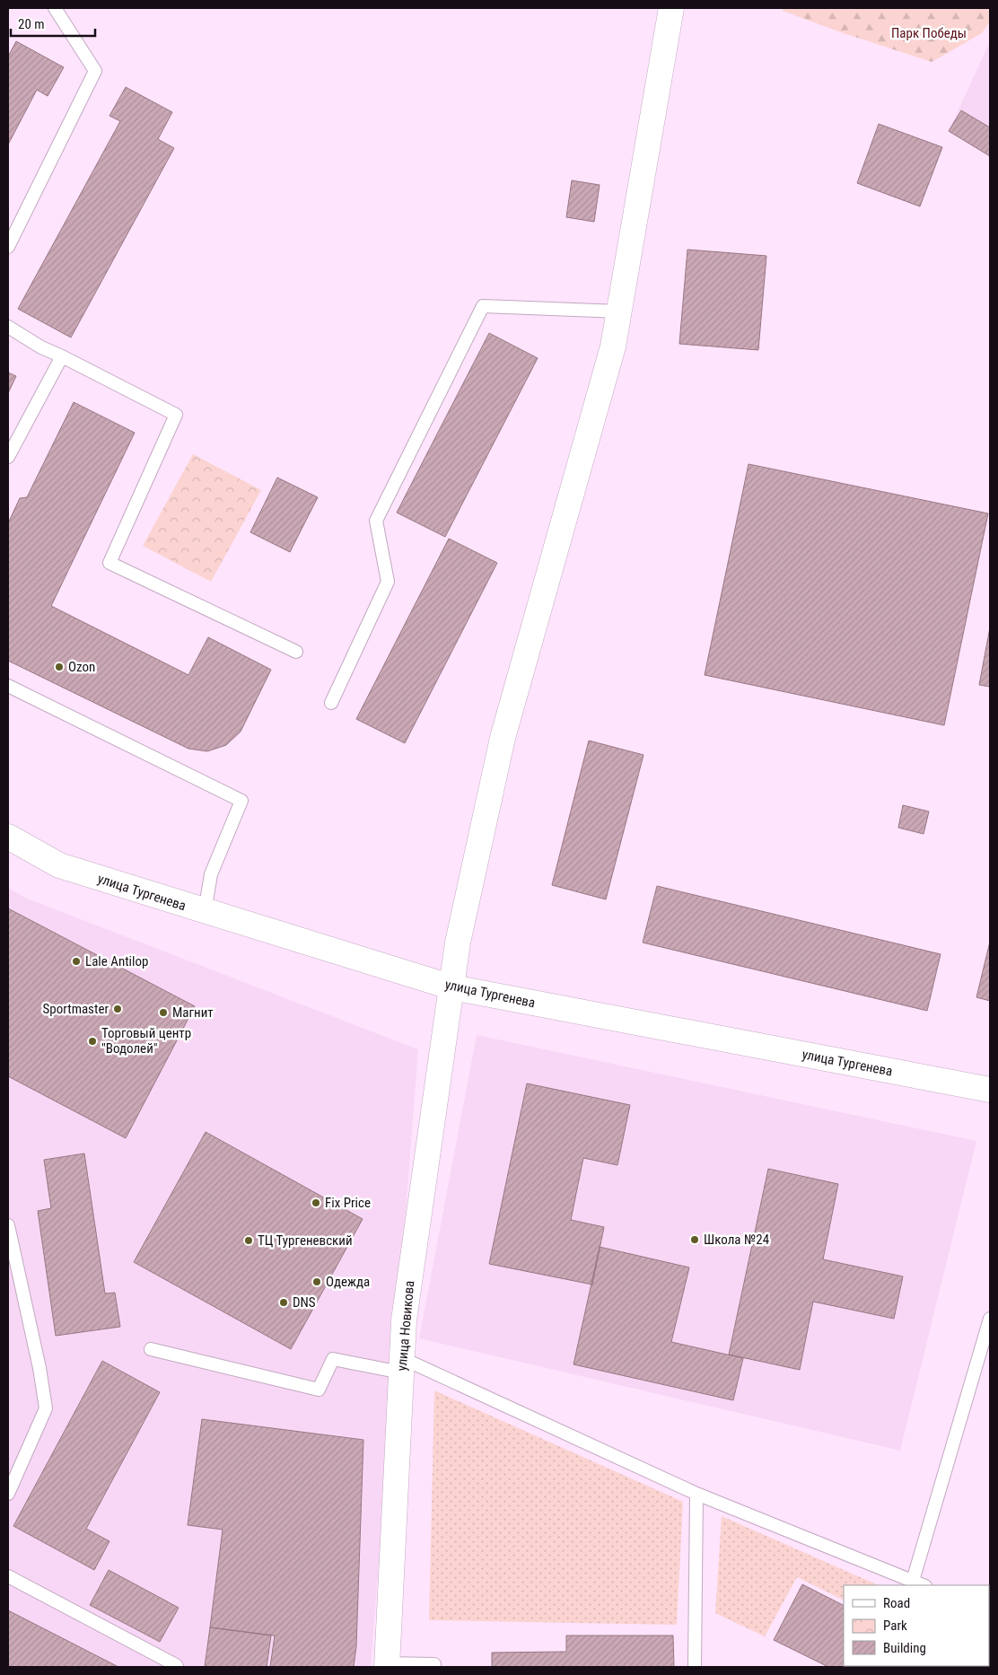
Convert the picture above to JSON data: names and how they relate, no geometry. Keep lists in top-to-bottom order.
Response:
{
  "streets": {
    "street": ["улица Тургенева", "улица Новикова"]
  },
  "crossings": [
    ["улица Тургенева", "улица Новикова"]
  ],
  "parks": ["Парк Победы"],
  "places": [
    "Ozon",
    "Lale Antilop",
    "Sportmaster",
    "Магнит",
    "Торговый центр \"Водолей\"",
    "Fix Price",
    "Школа №24",
    "ТЦ Тургеневский",
    "Одежда",
    "DNS"
  ],
  "legend": ["Road", "Park", "Building"],
  "scale_bar": "20 m"
}
